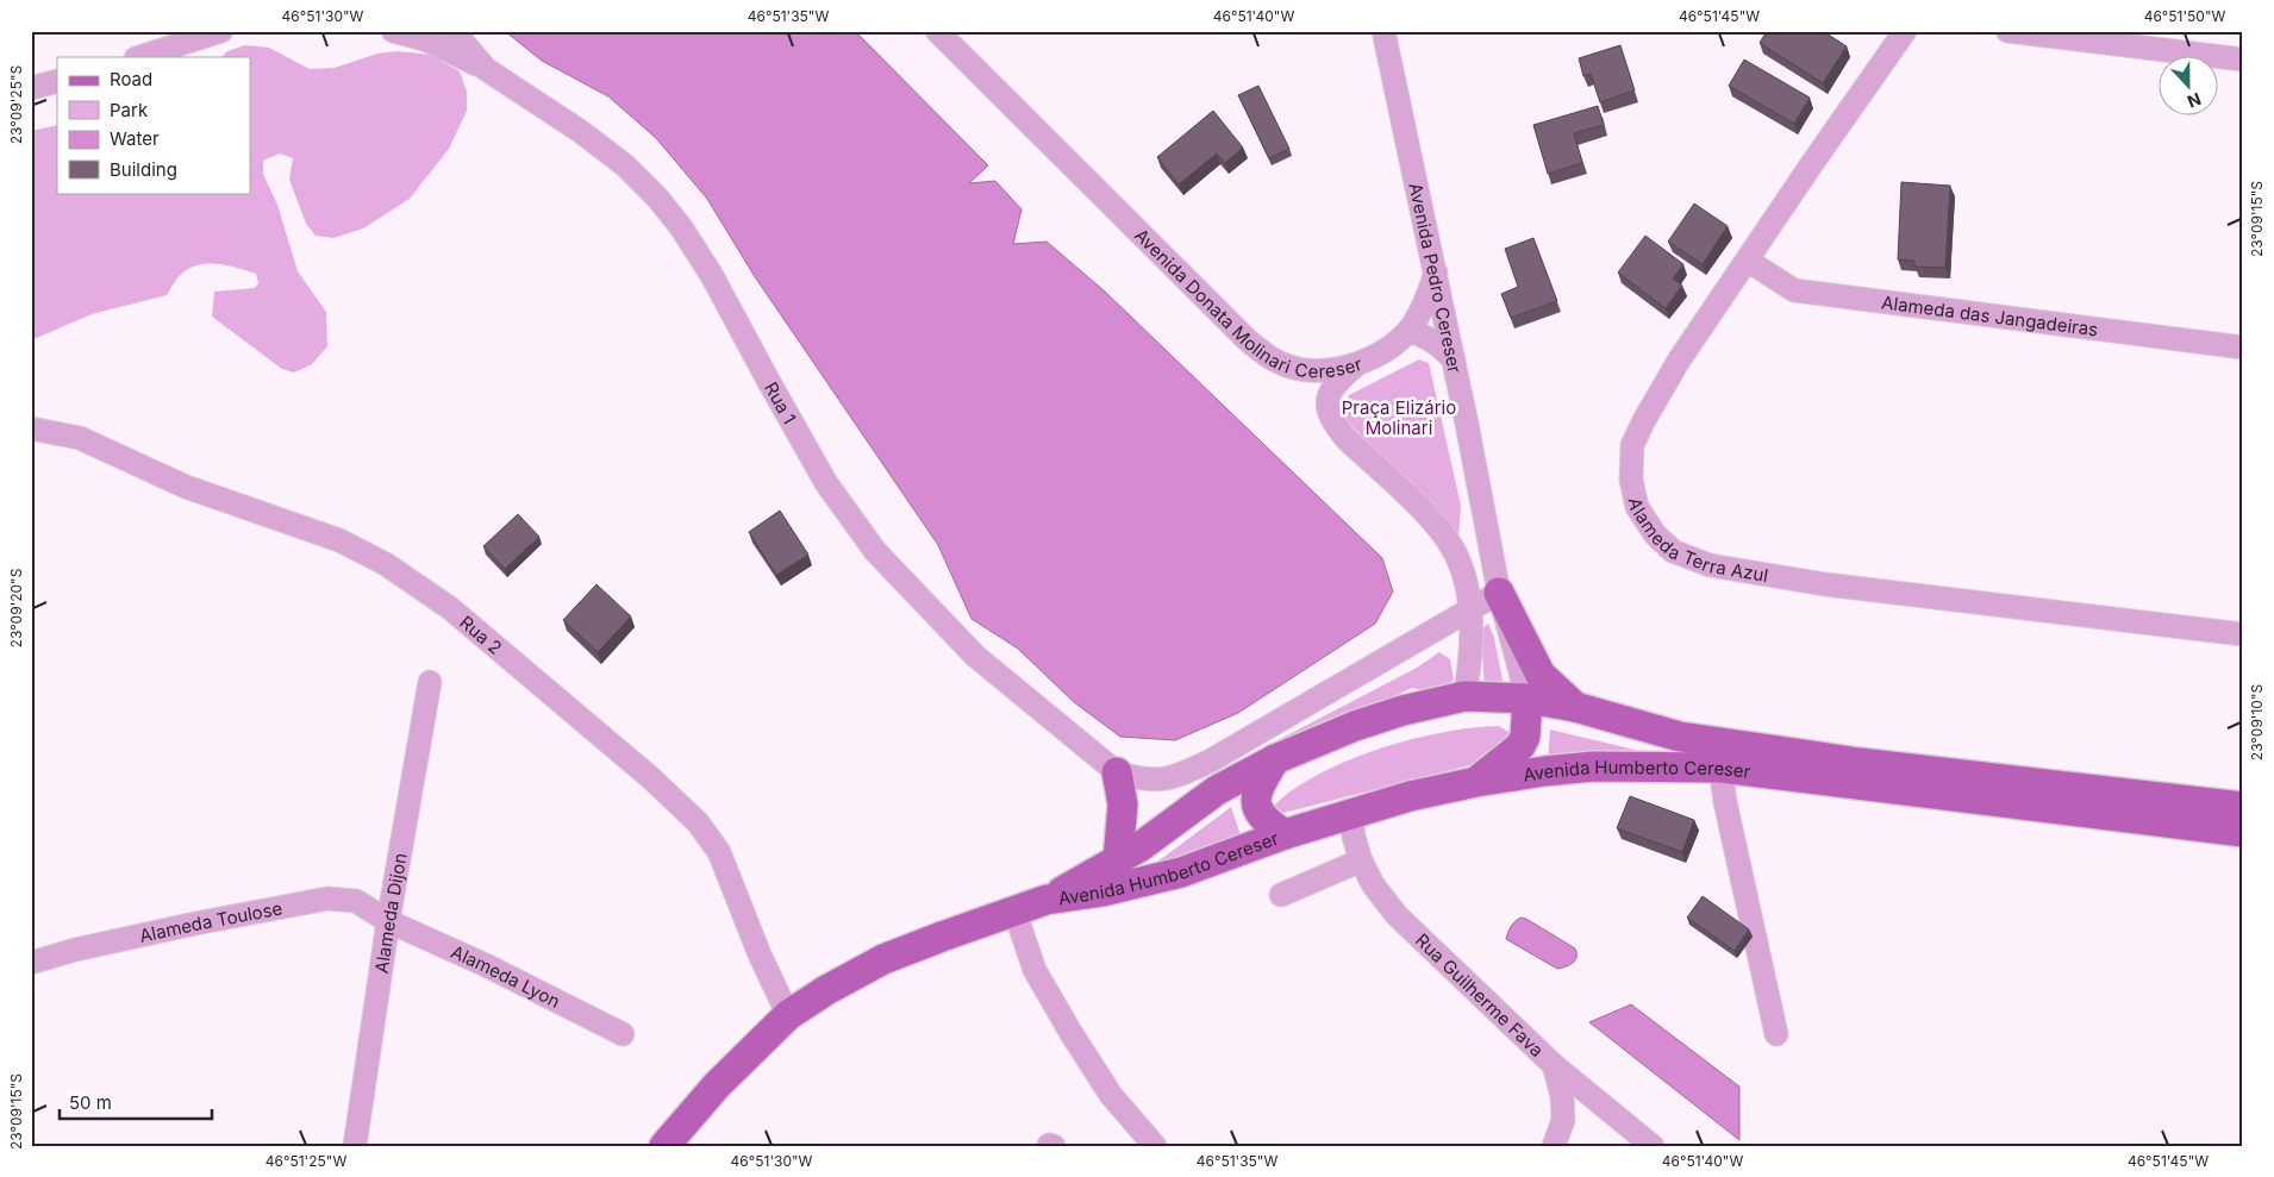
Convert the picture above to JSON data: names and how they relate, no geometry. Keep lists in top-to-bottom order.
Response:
{
  "streets": {
    "main road": ["Avenida Humberto Cereser"],
    "street": [
      "Avenida Pedro Cereser",
      "Avenida Donata Molinari Cereser",
      "Alameda das Jangadeiras",
      "Rua 1",
      "Alameda Terra Azul",
      "Rua 2",
      "Alameda Dijon",
      "Alameda Toulose",
      "Alameda Lyon",
      "Rua Guilherme Fava"
    ]
  },
  "crossings": [
    ["Avenida Pedro Cereser", "Avenida Humberto Cereser"],
    ["Avenida Donata Molinari Cereser", "Avenida Humberto Cereser"],
    ["Alameda das Jangadeiras", "Alameda Terra Azul"],
    ["Rua 2", "Avenida Humberto Cereser"],
    ["Avenida Humberto Cereser", "Rua Guilherme Fava"],
    ["Alameda Dijon", "Alameda Toulose"],
    ["Alameda Dijon", "Alameda Lyon"],
    ["Alameda Toulose", "Alameda Lyon"]
  ],
  "parks": ["Praça Elizário Molinari"],
  "legend": [
    "Road",
    "Park",
    "Water",
    "Building"
  ],
  "scale_bar": "50 m",
  "north": "bottom",
  "coordinates": [
    "46°51'30\"W",
    "46°51'35\"W",
    "46°51'40\"W",
    "46°51'45\"W",
    "46°51'50\"W",
    "23°09'25\"S",
    "23°09'15\"S",
    "23°09'20\"S",
    "23°09'10\"S",
    "46°51'25\"W"
  ]
}
